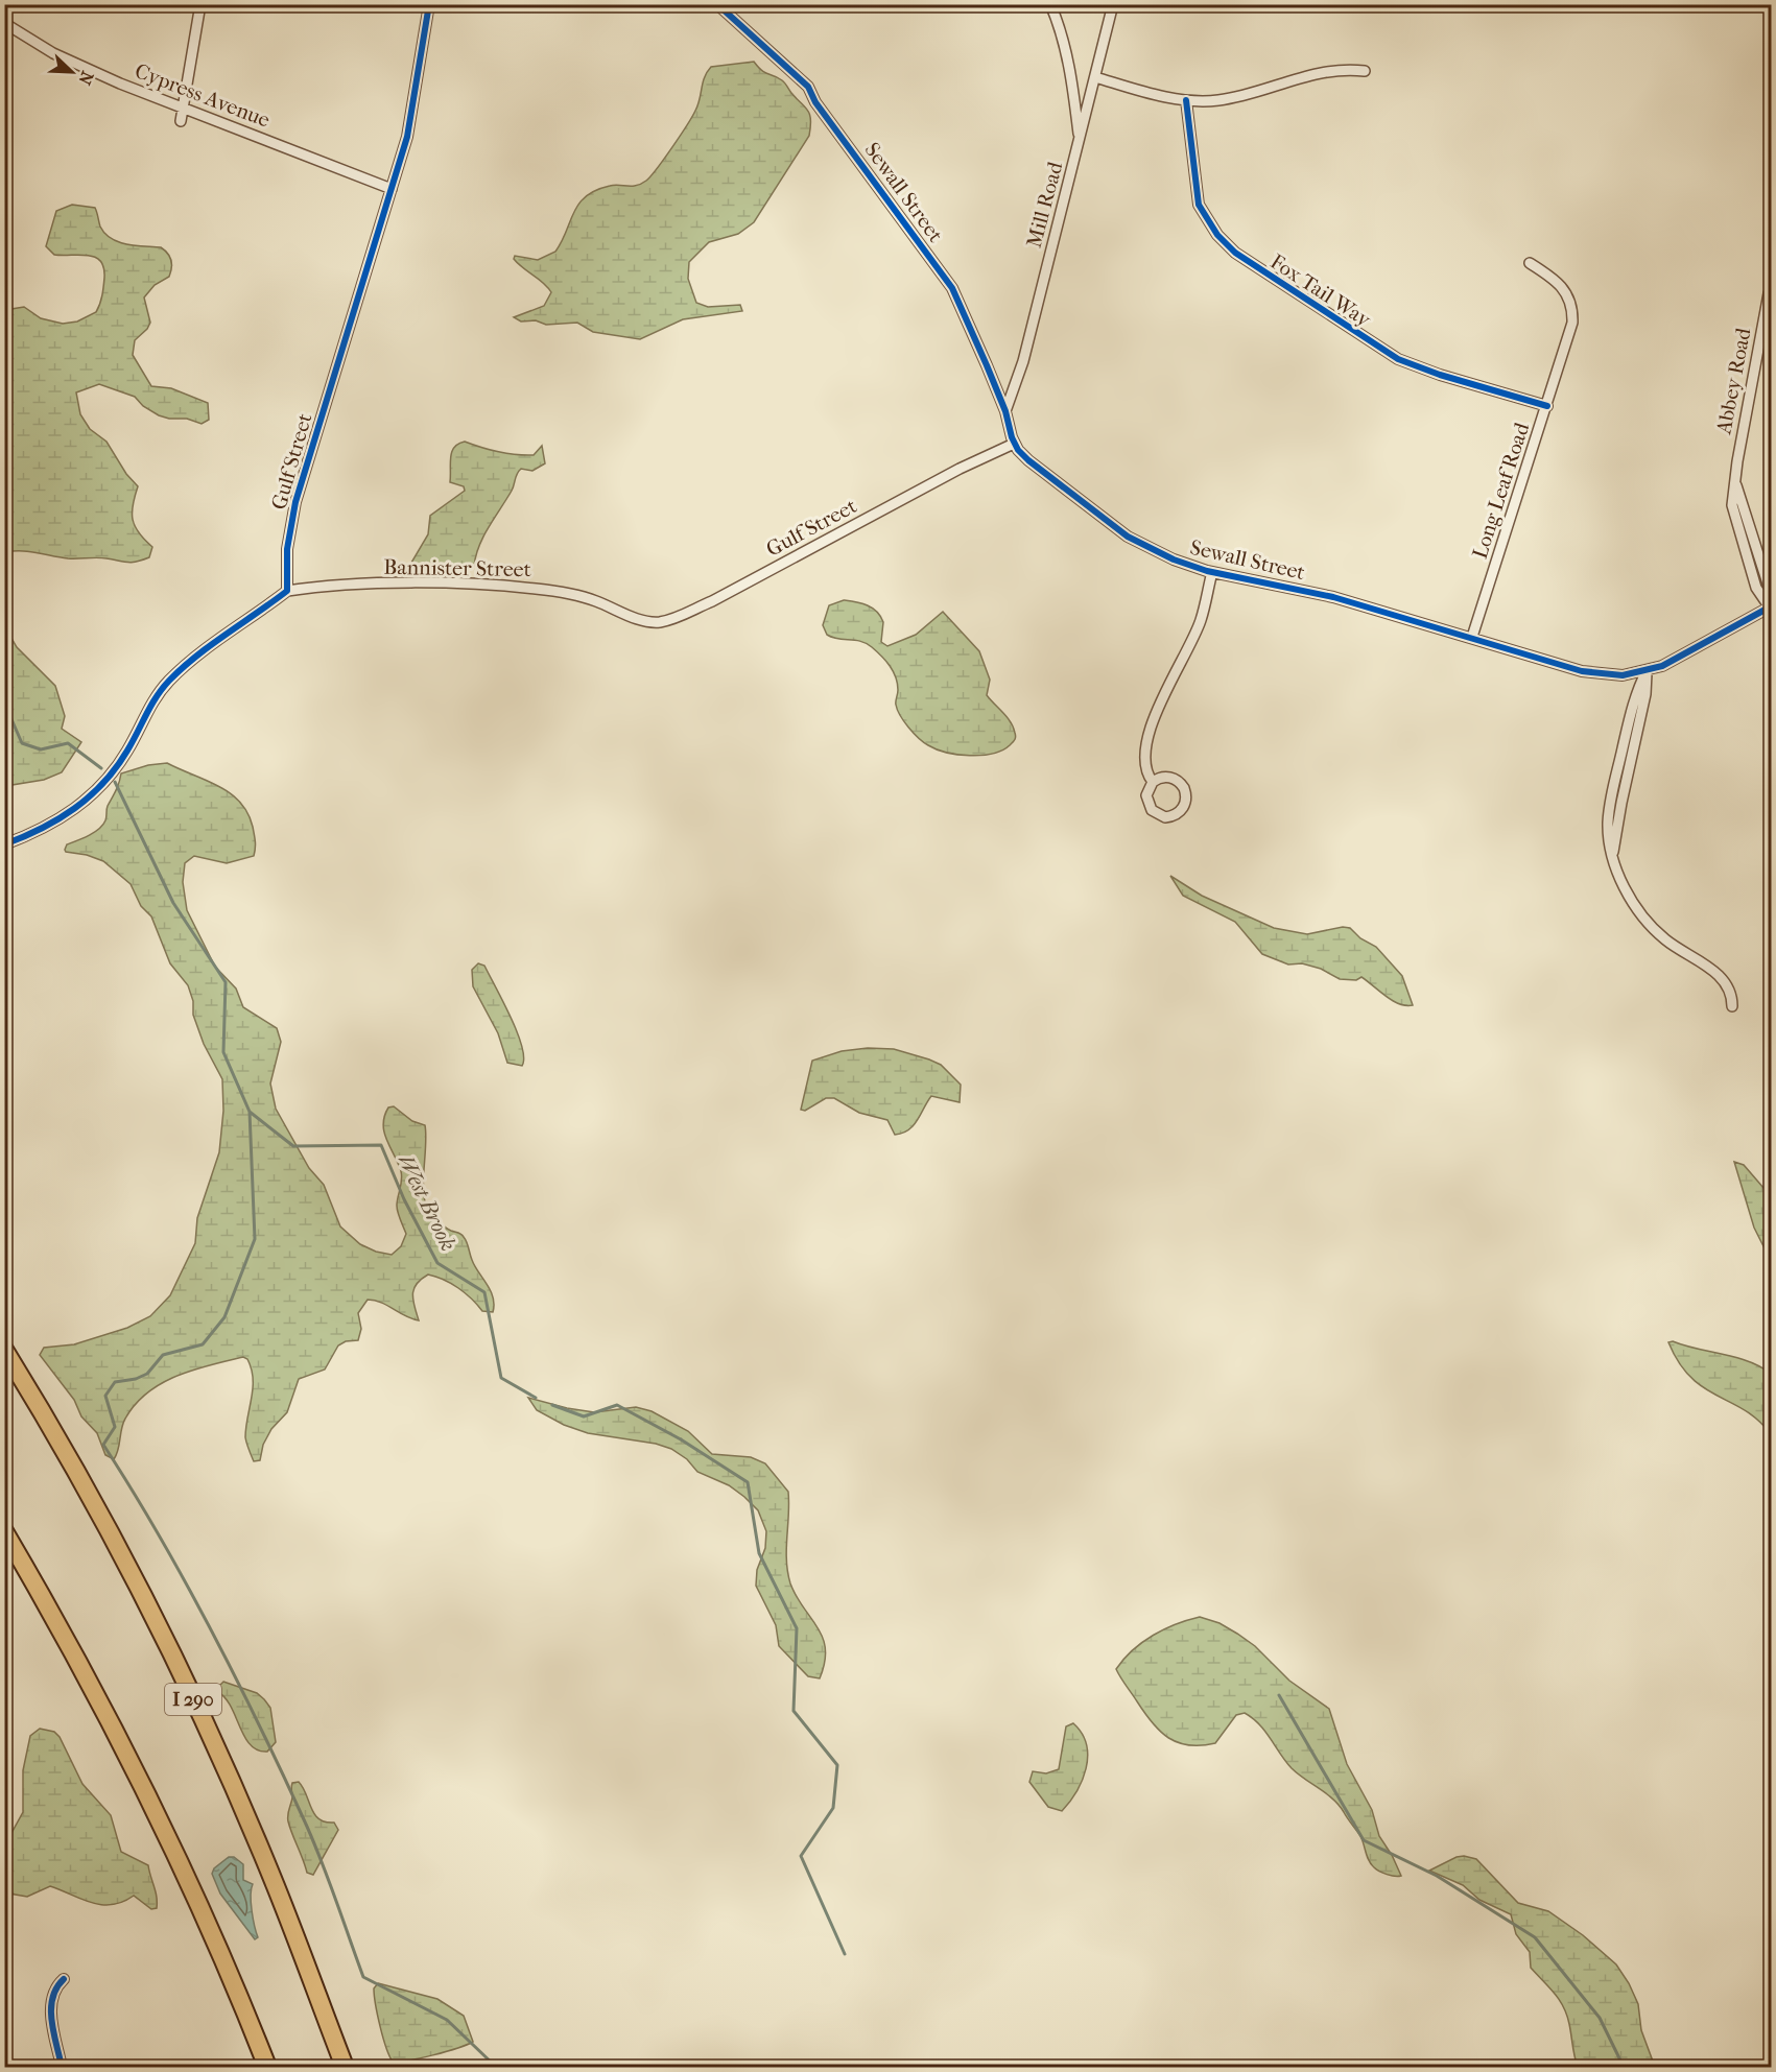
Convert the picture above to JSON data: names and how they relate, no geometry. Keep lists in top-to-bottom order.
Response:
{
  "streets": {
    "highway": ["I 290"],
    "street": [
      "Cypress Avenue",
      "Sewall Street",
      "Mill Road",
      "Fox Tail Way",
      "Abbey Road",
      "Gulf Street",
      "Long Leaf Road",
      "Bannister Street"
    ]
  },
  "crossings": [
    ["Cypress Avenue", "Gulf Street"],
    ["Sewall Street", "Mill Road"],
    ["Sewall Street", "Abbey Road"],
    ["Sewall Street", "Gulf Street"],
    ["Sewall Street", "Long Leaf Road"],
    ["Fox Tail Way", "Long Leaf Road"],
    ["Gulf Street", "Bannister Street"]
  ],
  "water": ["West Brook"],
  "north": "bottom right"
}
